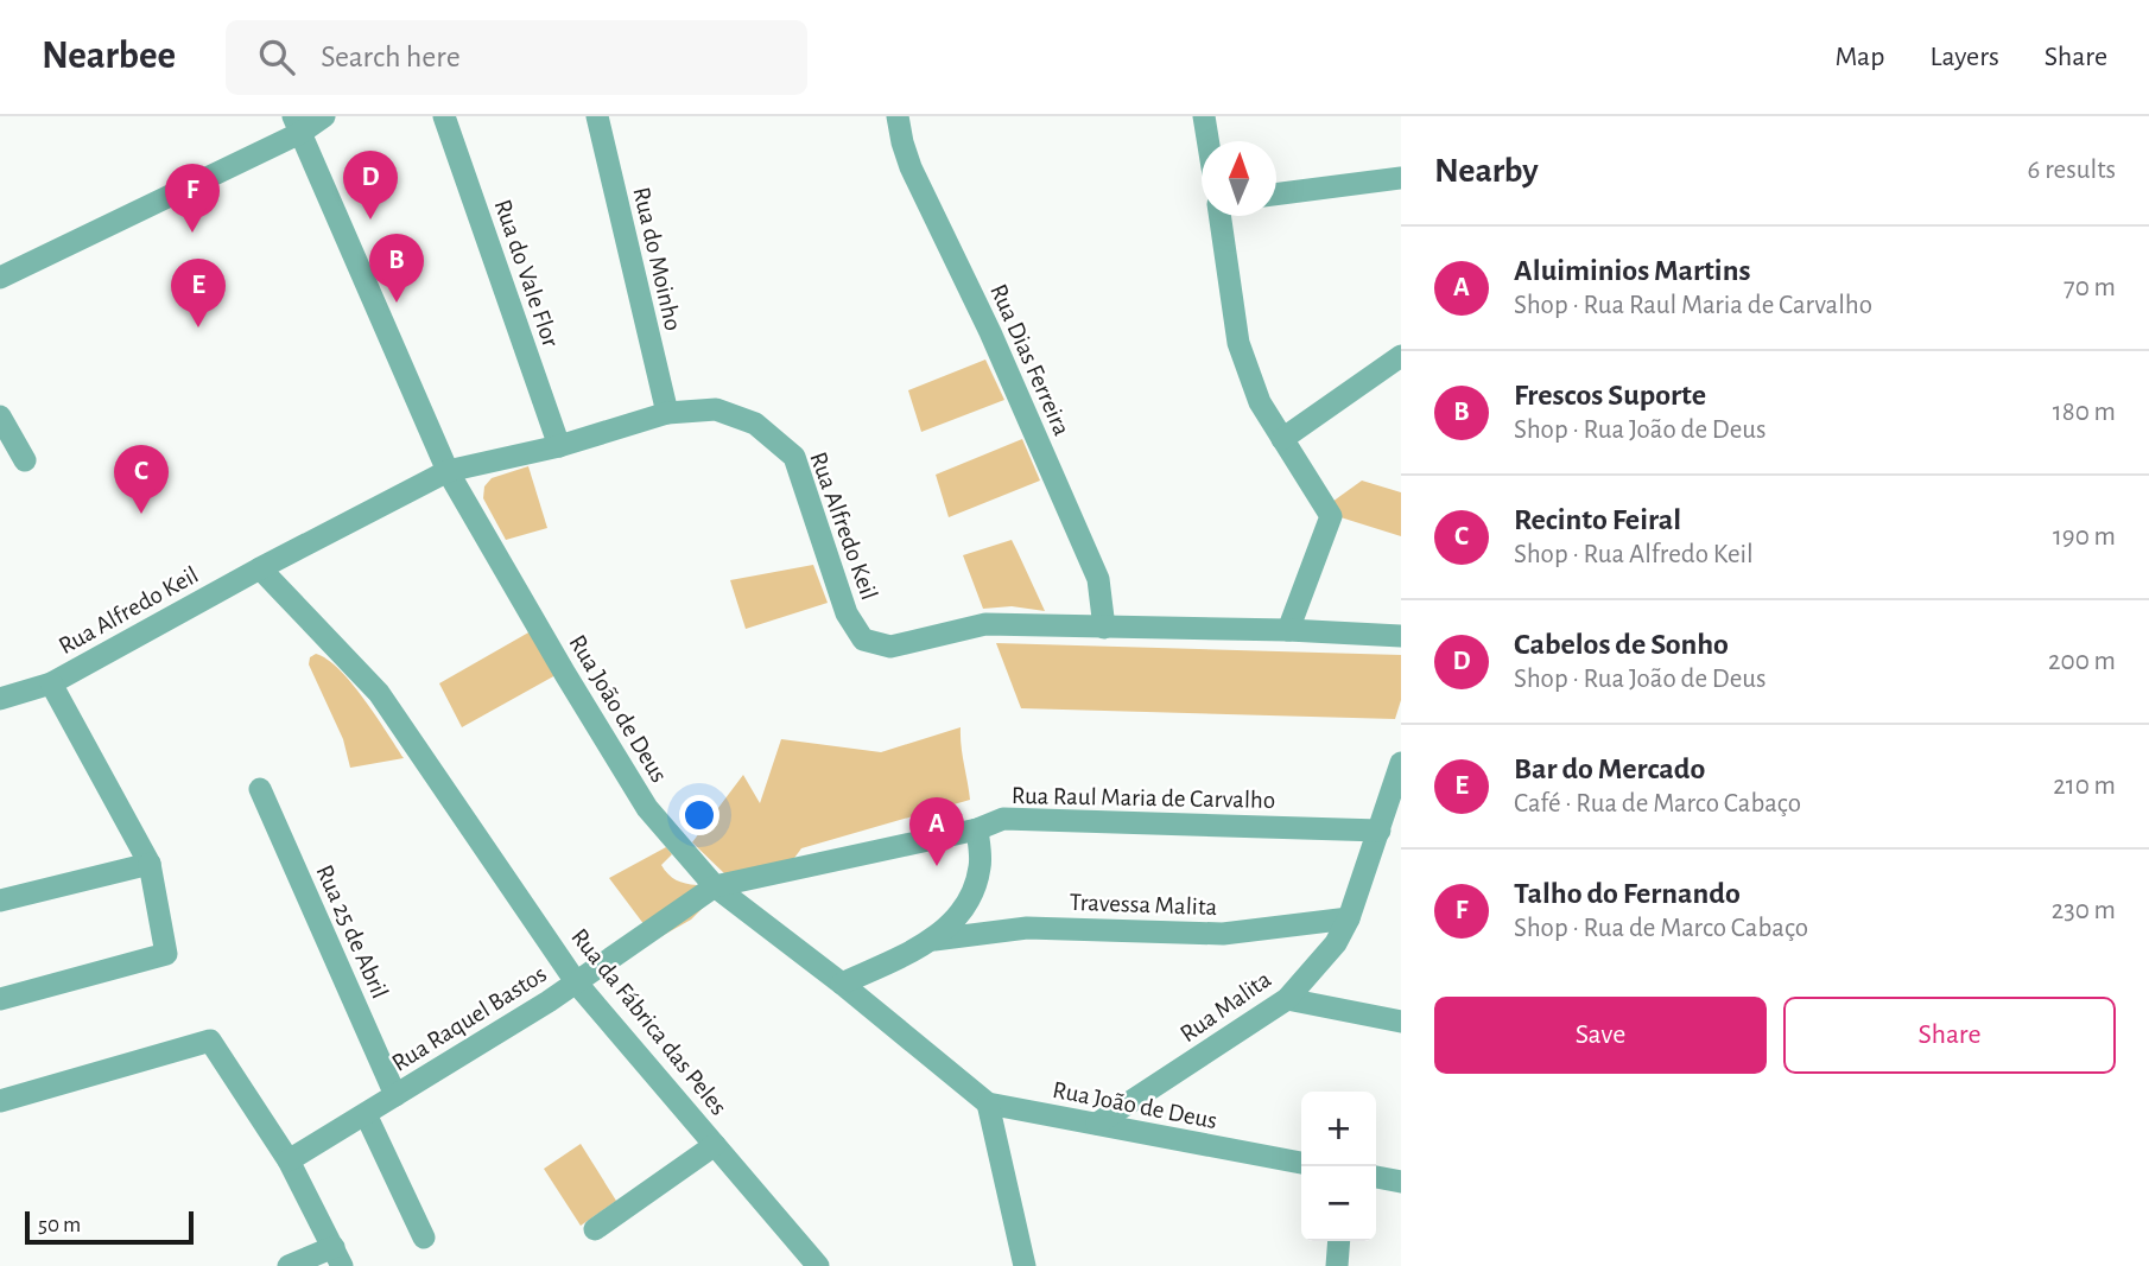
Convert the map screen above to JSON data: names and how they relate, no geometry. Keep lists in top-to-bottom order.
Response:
{
  "streets": {
    "street": [
      "Rua do Moinho",
      "Rua do Vale Flor",
      "Rua Dias Ferreira",
      "Rua Alfredo Keil",
      "Rua João de Deus",
      "Rua Raul Maria de Carvalho",
      "Travessa Malita",
      "Rua 25 de Abril",
      "Rua Malita",
      "Rua Raquel Bastos",
      "Rua da Fábrica das Peles"
    ]
  },
  "crossings": [
    ["Rua do Moinho", "Rua Alfredo Keil"],
    ["Rua do Vale Flor", "Rua Alfredo Keil"],
    ["Rua Dias Ferreira", "Rua Alfredo Keil"],
    ["Rua Alfredo Keil", "Rua João de Deus"],
    ["Rua Alfredo Keil", "Rua da Fábrica das Peles"],
    ["Rua João de Deus", "Rua Raul Maria de Carvalho"],
    ["Rua João de Deus", "Travessa Malita"],
    ["Rua João de Deus", "Rua Malita"],
    ["Rua João de Deus", "Rua Raquel Bastos"],
    ["Rua Raul Maria de Carvalho", "Travessa Malita"],
    ["Rua Raul Maria de Carvalho", "Rua Malita"],
    ["Rua Raul Maria de Carvalho", "Rua Raquel Bastos"],
    ["Travessa Malita", "Rua Malita"],
    ["Rua 25 de Abril", "Rua Raquel Bastos"],
    ["Rua Raquel Bastos", "Rua da Fábrica das Peles"]
  ],
  "scale_bar": "50 m",
  "north": "top",
  "page": {
    "header": "Nearbee",
    "search": "Search here",
    "nav": ["Map", "Layers", "Share"],
    "heading": ["Nearby", "6 results"],
    "pins": [
      "D",
      "F",
      "B",
      "E",
      "C",
      "A"
    ],
    "list": [
      {
        "mark": "A",
        "name": "Aluiminios Martins",
        "note": "Shop · Rua Raul Maria de Carvalho",
        "value": "70 m"
      },
      {
        "mark": "B",
        "name": "Frescos Suporte",
        "note": "Shop · Rua João de Deus",
        "value": "180 m"
      },
      {
        "mark": "C",
        "name": "Recinto Feiral",
        "note": "Shop · Rua Alfredo Keil",
        "value": "190 m"
      },
      {
        "mark": "D",
        "name": "Cabelos de Sonho",
        "note": "Shop · Rua João de Deus",
        "value": "200 m"
      },
      {
        "mark": "E",
        "name": "Bar do Mercado",
        "note": "Café · Rua de Marco Cabaço",
        "value": "210 m"
      },
      {
        "mark": "F",
        "name": "Talho do Fernando",
        "note": "Shop · Rua de Marco Cabaço",
        "value": "230 m"
      }
    ],
    "buttons": ["Save", "Share"],
    "map_buttons": ["+", "−"],
    "scale": "50 m"
  }
}
